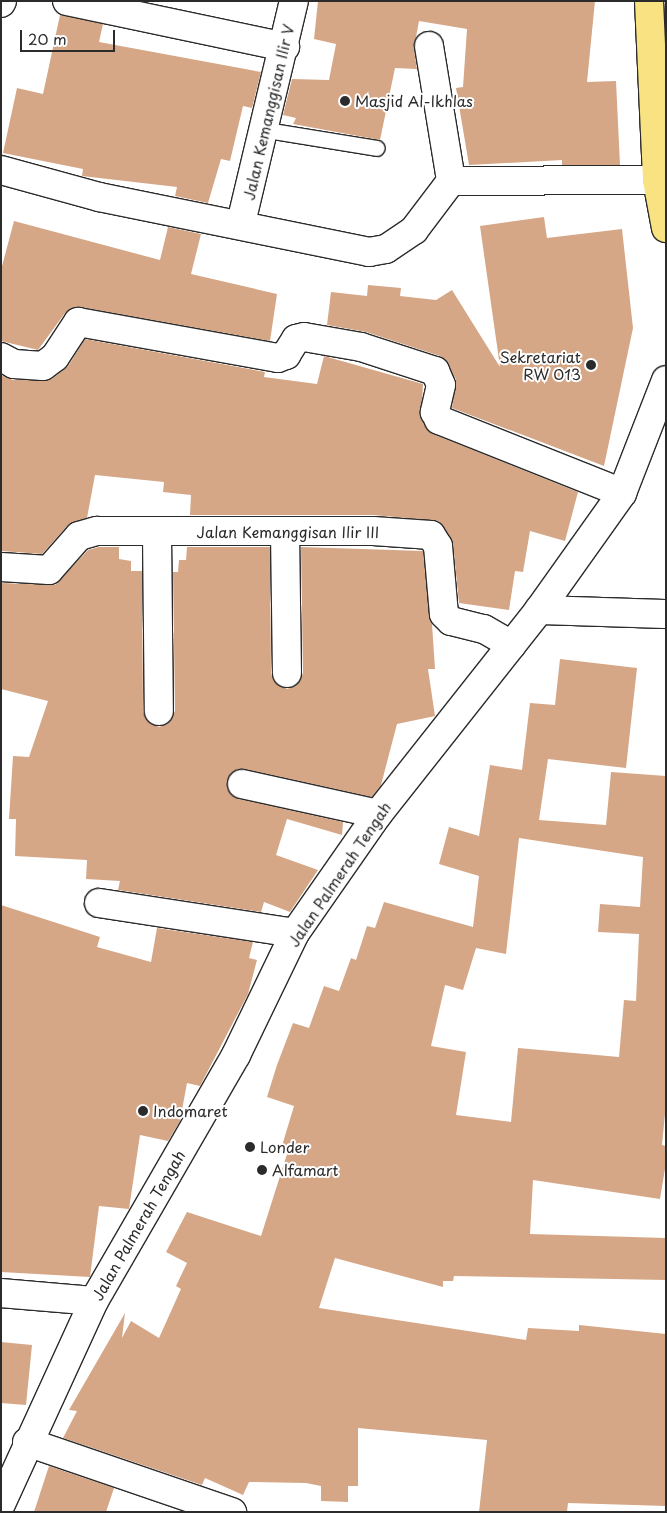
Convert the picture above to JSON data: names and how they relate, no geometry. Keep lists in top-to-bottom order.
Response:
{
  "streets": {
    "street": ["Jalan Kemanggisan Ilir V", "Jalan Kemanggisan Ilir III", "Jalan Palmerah Tengah"]
  },
  "crossings": [
    ["Jalan Kemanggisan Ilir III", "Jalan Palmerah Tengah"]
  ],
  "places": [
    "Masjid Al-Ikhlas",
    "Sekretariat RW 013",
    "Indomaret",
    "Londer",
    "Alfamart"
  ],
  "scale_bar": "20 m"
}
